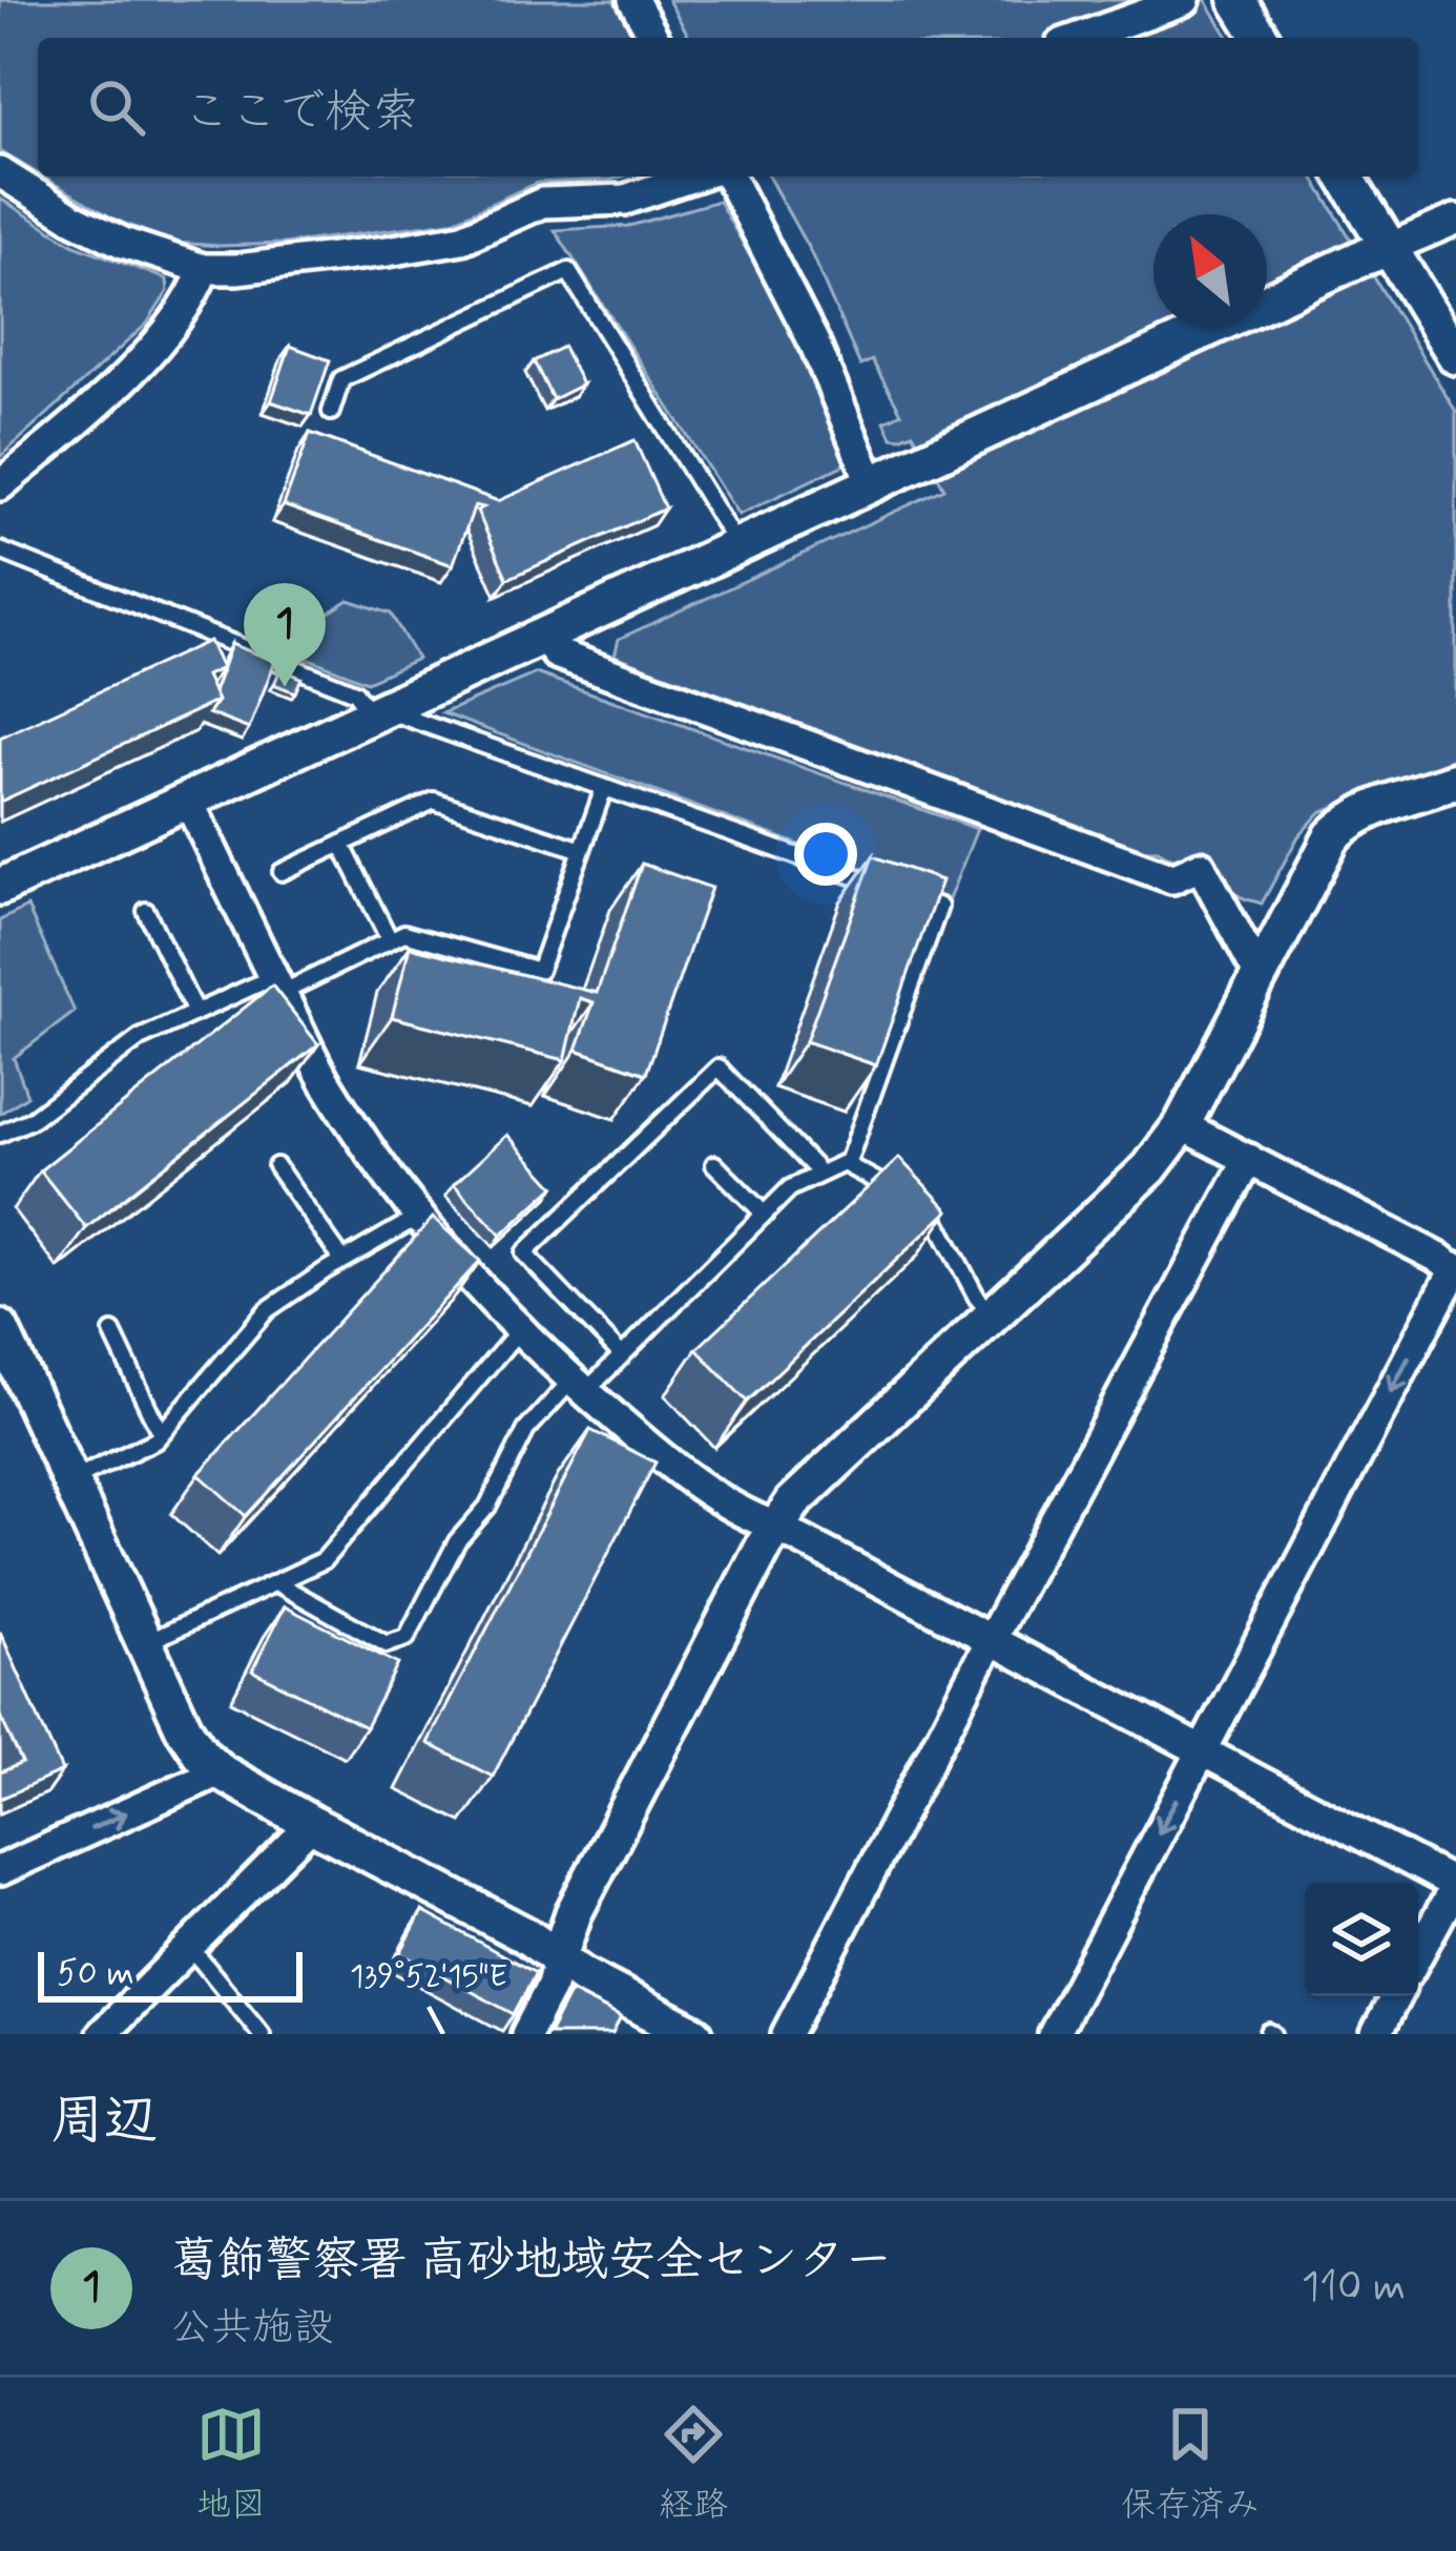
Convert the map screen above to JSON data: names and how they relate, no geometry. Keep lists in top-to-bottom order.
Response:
{
  "scale_bar": "50 m",
  "north": "top left",
  "page": {
    "search": "ここで検索",
    "pins": "1",
    "scale": "50 m",
    "heading": "周辺",
    "list": [
      {
        "mark": "1",
        "name": "葛飾警察署 高砂地域安全センター",
        "note": "公共施設",
        "value": "110 m"
      }
    ],
    "nav": ["地図", "経路", "保存済み"]
  },
  "coordinates": ["139°52'15\"E"]
}
